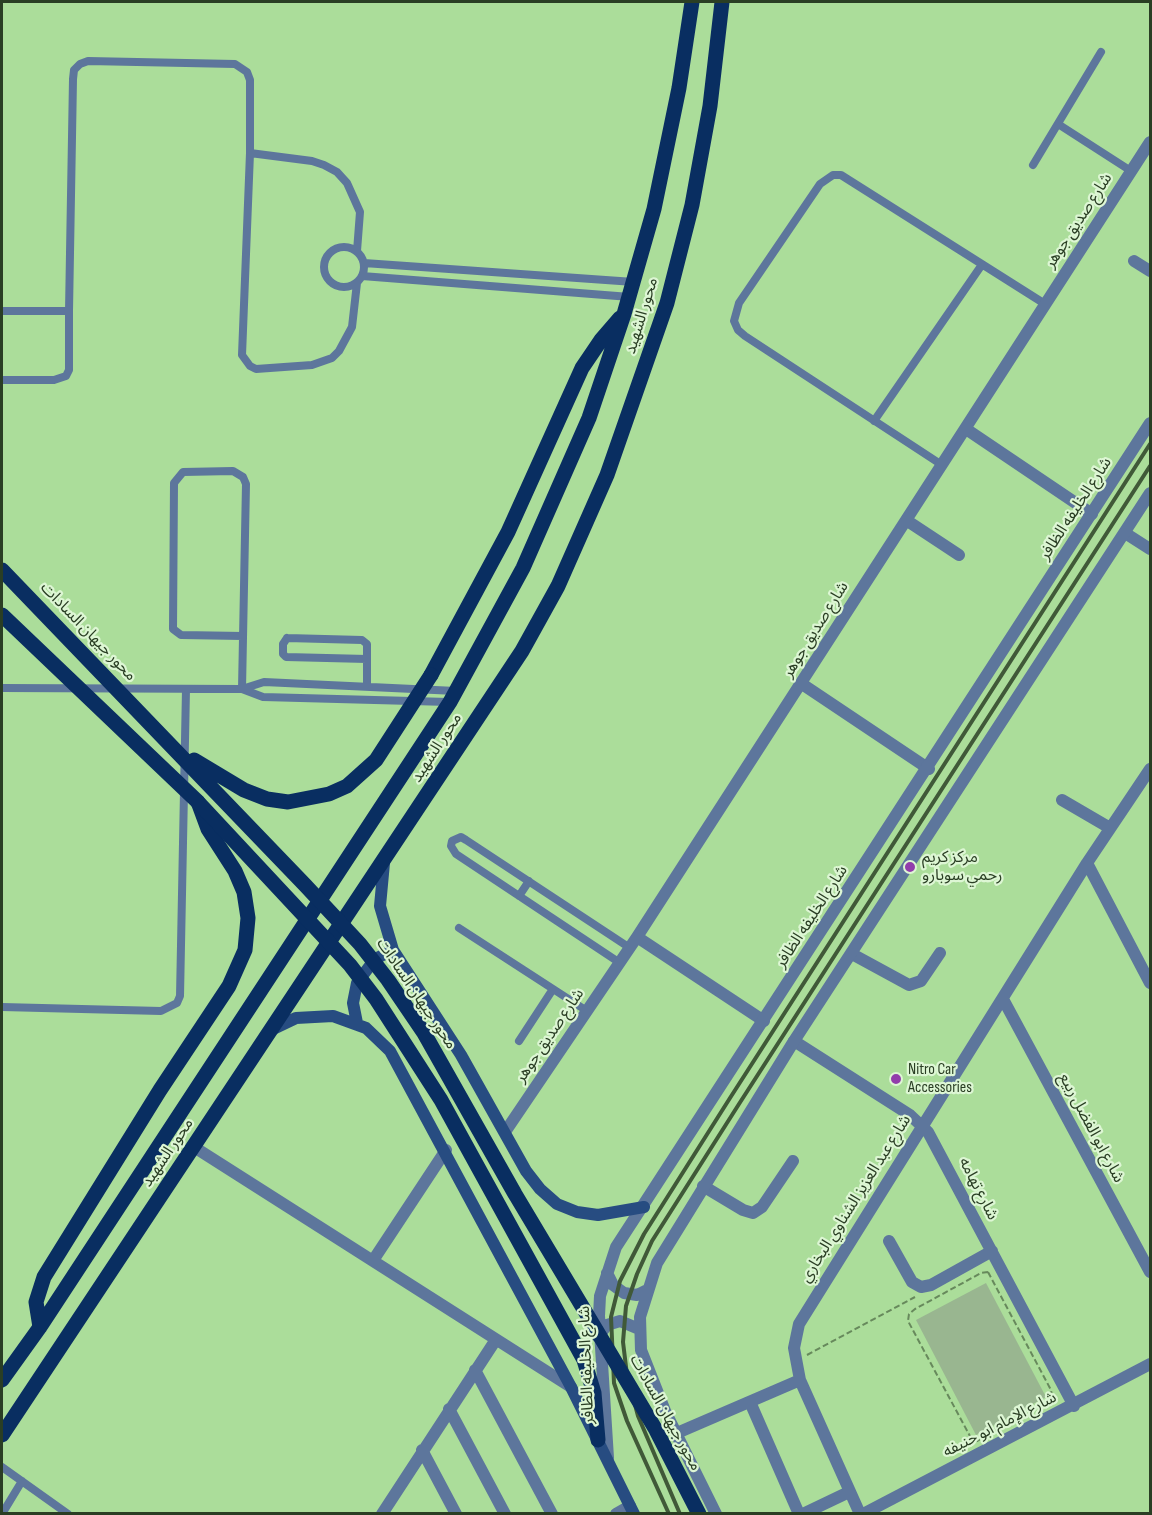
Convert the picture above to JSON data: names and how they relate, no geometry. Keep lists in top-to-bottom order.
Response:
{
  "streets": {
    "main road": ["محور الشهيد", "محور جيهان السادات"],
    "street": [
      "شارع صديق جوهر",
      "شارع الخليفه الظافر",
      "شارع ابو الفضل ربيع",
      "شارع تهامه",
      "شارع عبد العزيز الشناوي البخاري",
      "شارع الإمام ابو حنيفه"
    ]
  },
  "crossings": [
    ["شارع ابو الفضل ربيع", "شارع عبد العزيز الشناوي البخاري"],
    ["شارع تهامه", "شارع عبد العزيز الشناوي البخاري"],
    ["شارع تهامه", "شارع الإمام ابو حنيفه"],
    ["شارع عبد العزيز الشناوي البخاري", "شارع الإمام ابو حنيفه"]
  ],
  "places": ["مركز كريم رحمي سوبارو", "Nitro Car Accessories"]
}
